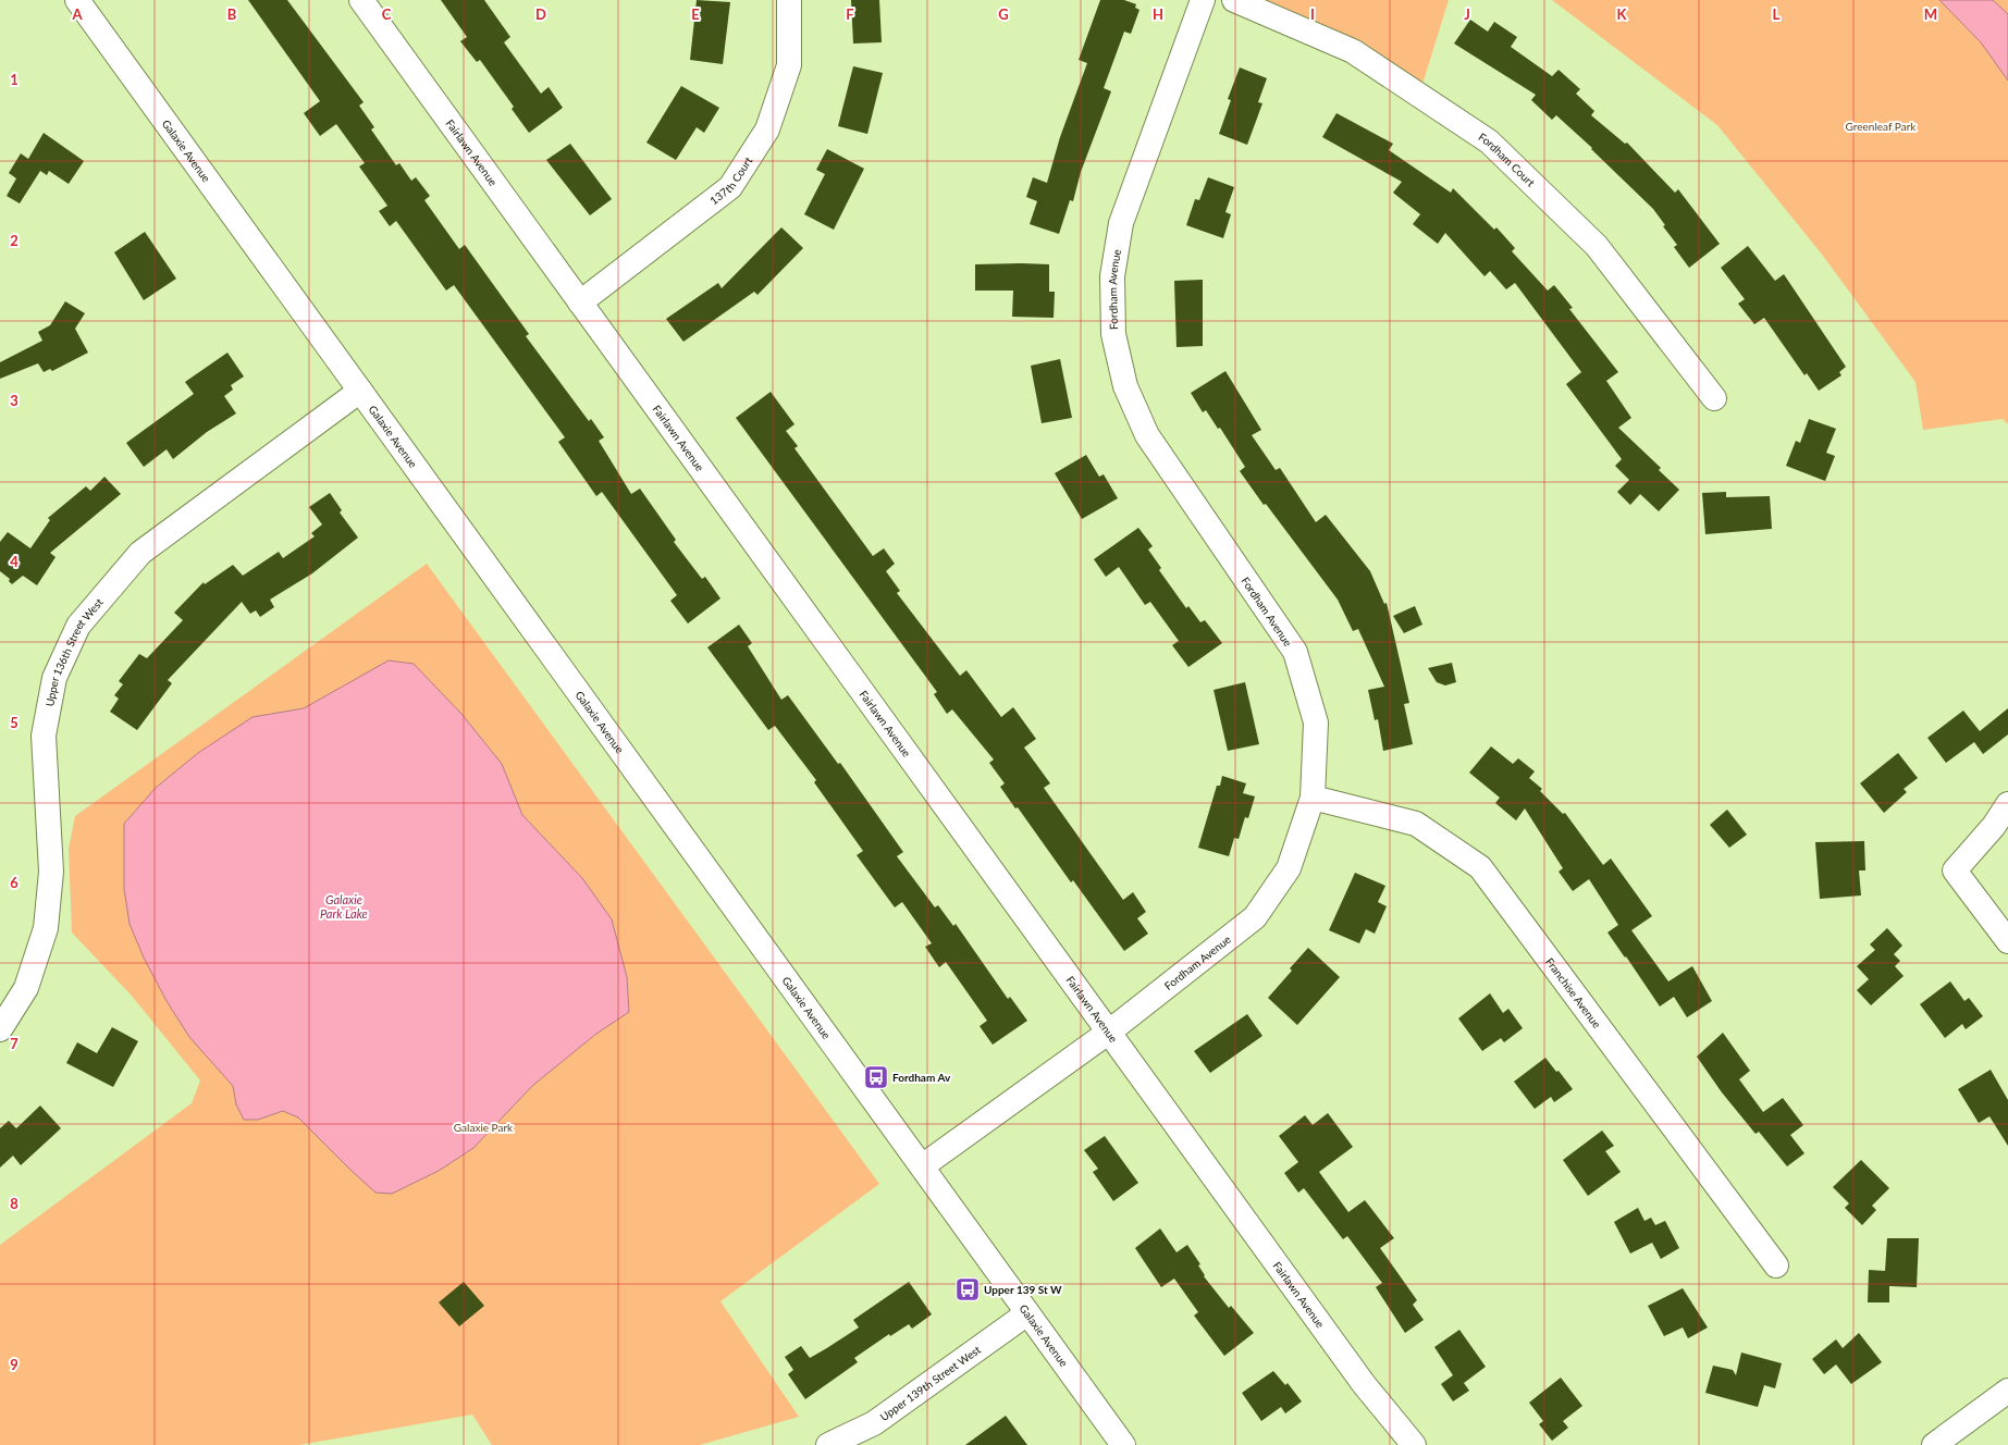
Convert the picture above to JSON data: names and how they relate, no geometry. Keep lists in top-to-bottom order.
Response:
{
  "streets": {
    "street": [
      "Galaxie Avenue",
      "Fairlawn Avenue",
      "Fordham Court",
      "137th Court",
      "Fordham Avenue",
      "Upper 136th Street West",
      "Franchise Avenue",
      "Upper 139th Street West"
    ]
  },
  "crossings": [
    ["Galaxie Avenue", "Fordham Avenue"],
    ["Galaxie Avenue", "Upper 136th Street West"],
    ["Galaxie Avenue", "Upper 139th Street West"],
    ["Fairlawn Avenue", "137th Court"],
    ["Fairlawn Avenue", "Fordham Avenue"],
    ["Fordham Avenue", "Franchise Avenue"]
  ],
  "water": ["Galaxie Park Lake"],
  "parks": ["Greenleaf Park", "Galaxie Park"],
  "places": {
    "bus stop": ["Fordham Av", "Upper 139 St W"]
  },
  "grid": {
    "columns": [
      "A",
      "B",
      "C",
      "D",
      "E",
      "F",
      "G",
      "H",
      "I",
      "J",
      "K",
      "L",
      "M"
    ],
    "rows": [
      "1",
      "2",
      "3",
      "4",
      "5",
      "6",
      "7",
      "8",
      "9"
    ]
  }
}
